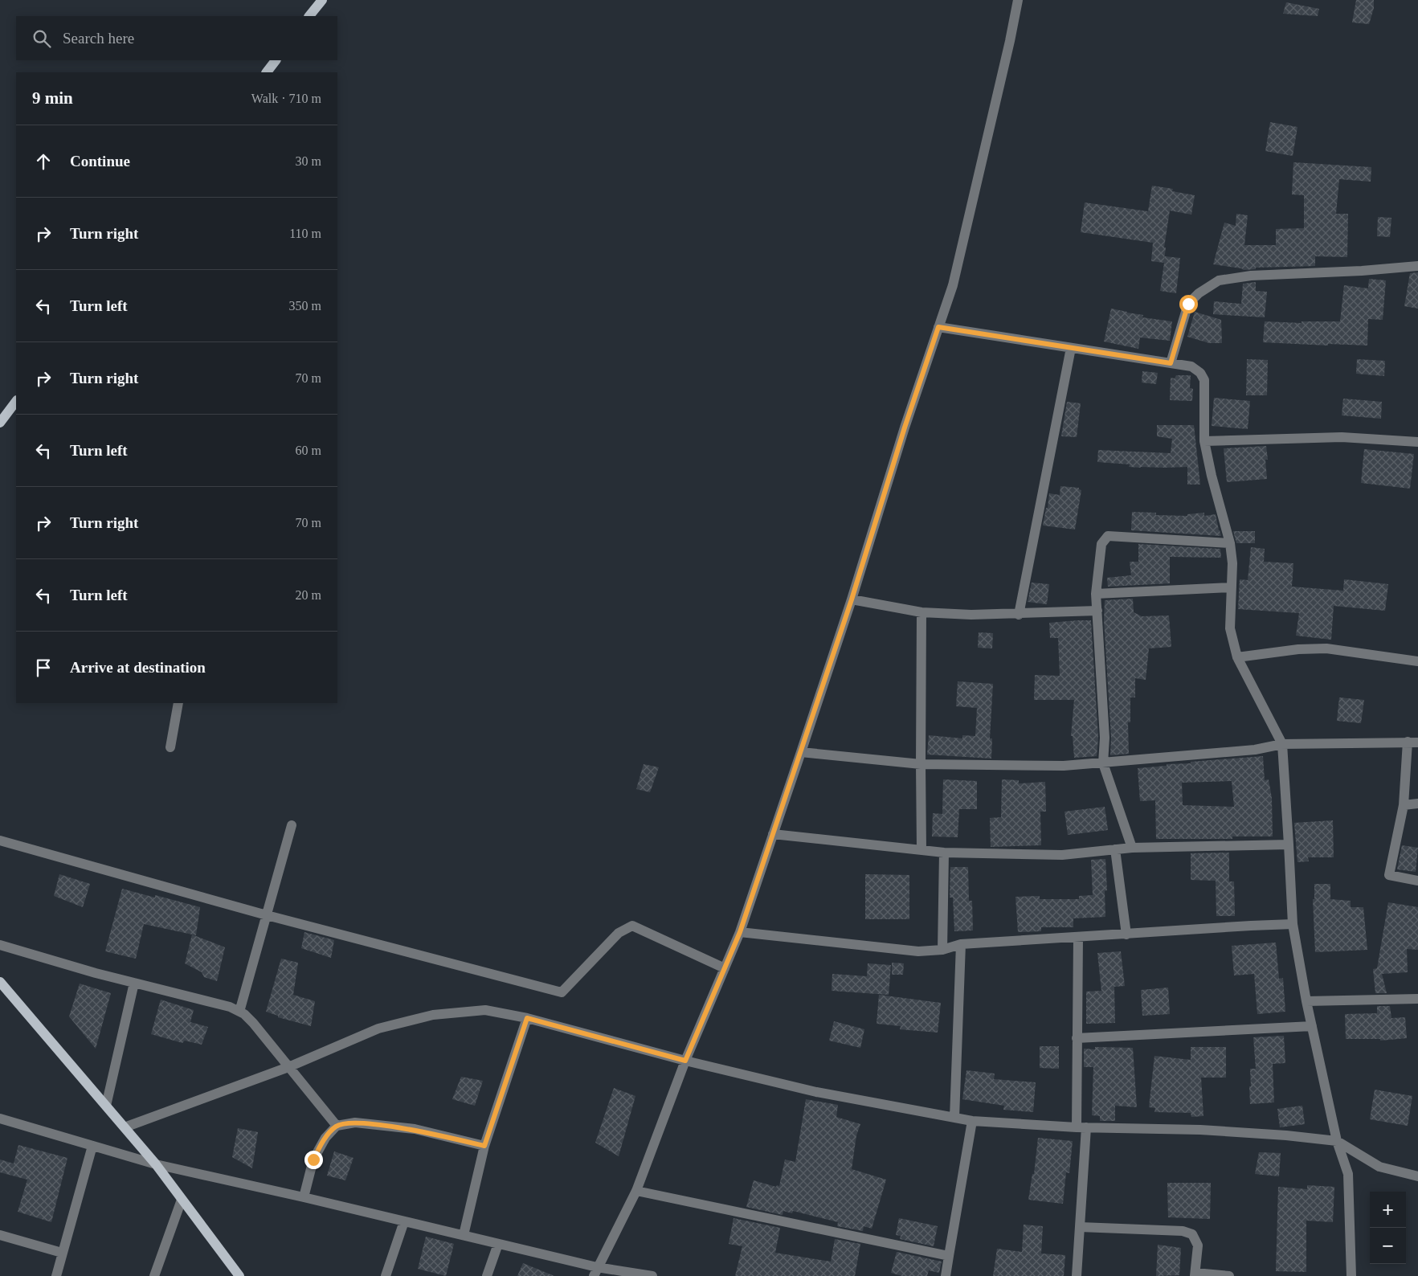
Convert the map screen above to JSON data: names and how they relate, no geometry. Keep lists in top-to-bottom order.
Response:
{
  "page": {
    "search": "Search here",
    "heading": ["9 min", "Walk · 710 m"],
    "list": [
      ["Continue", "30 m"],
      ["Turn right", "110 m"],
      ["Turn left", "350 m"],
      ["Turn right", "70 m"],
      ["Turn left", "60 m"],
      ["Turn right", "70 m"],
      ["Turn left", "20 m"],
      "Arrive at destination"
    ],
    "map_buttons": ["+", "−"]
  }
}
